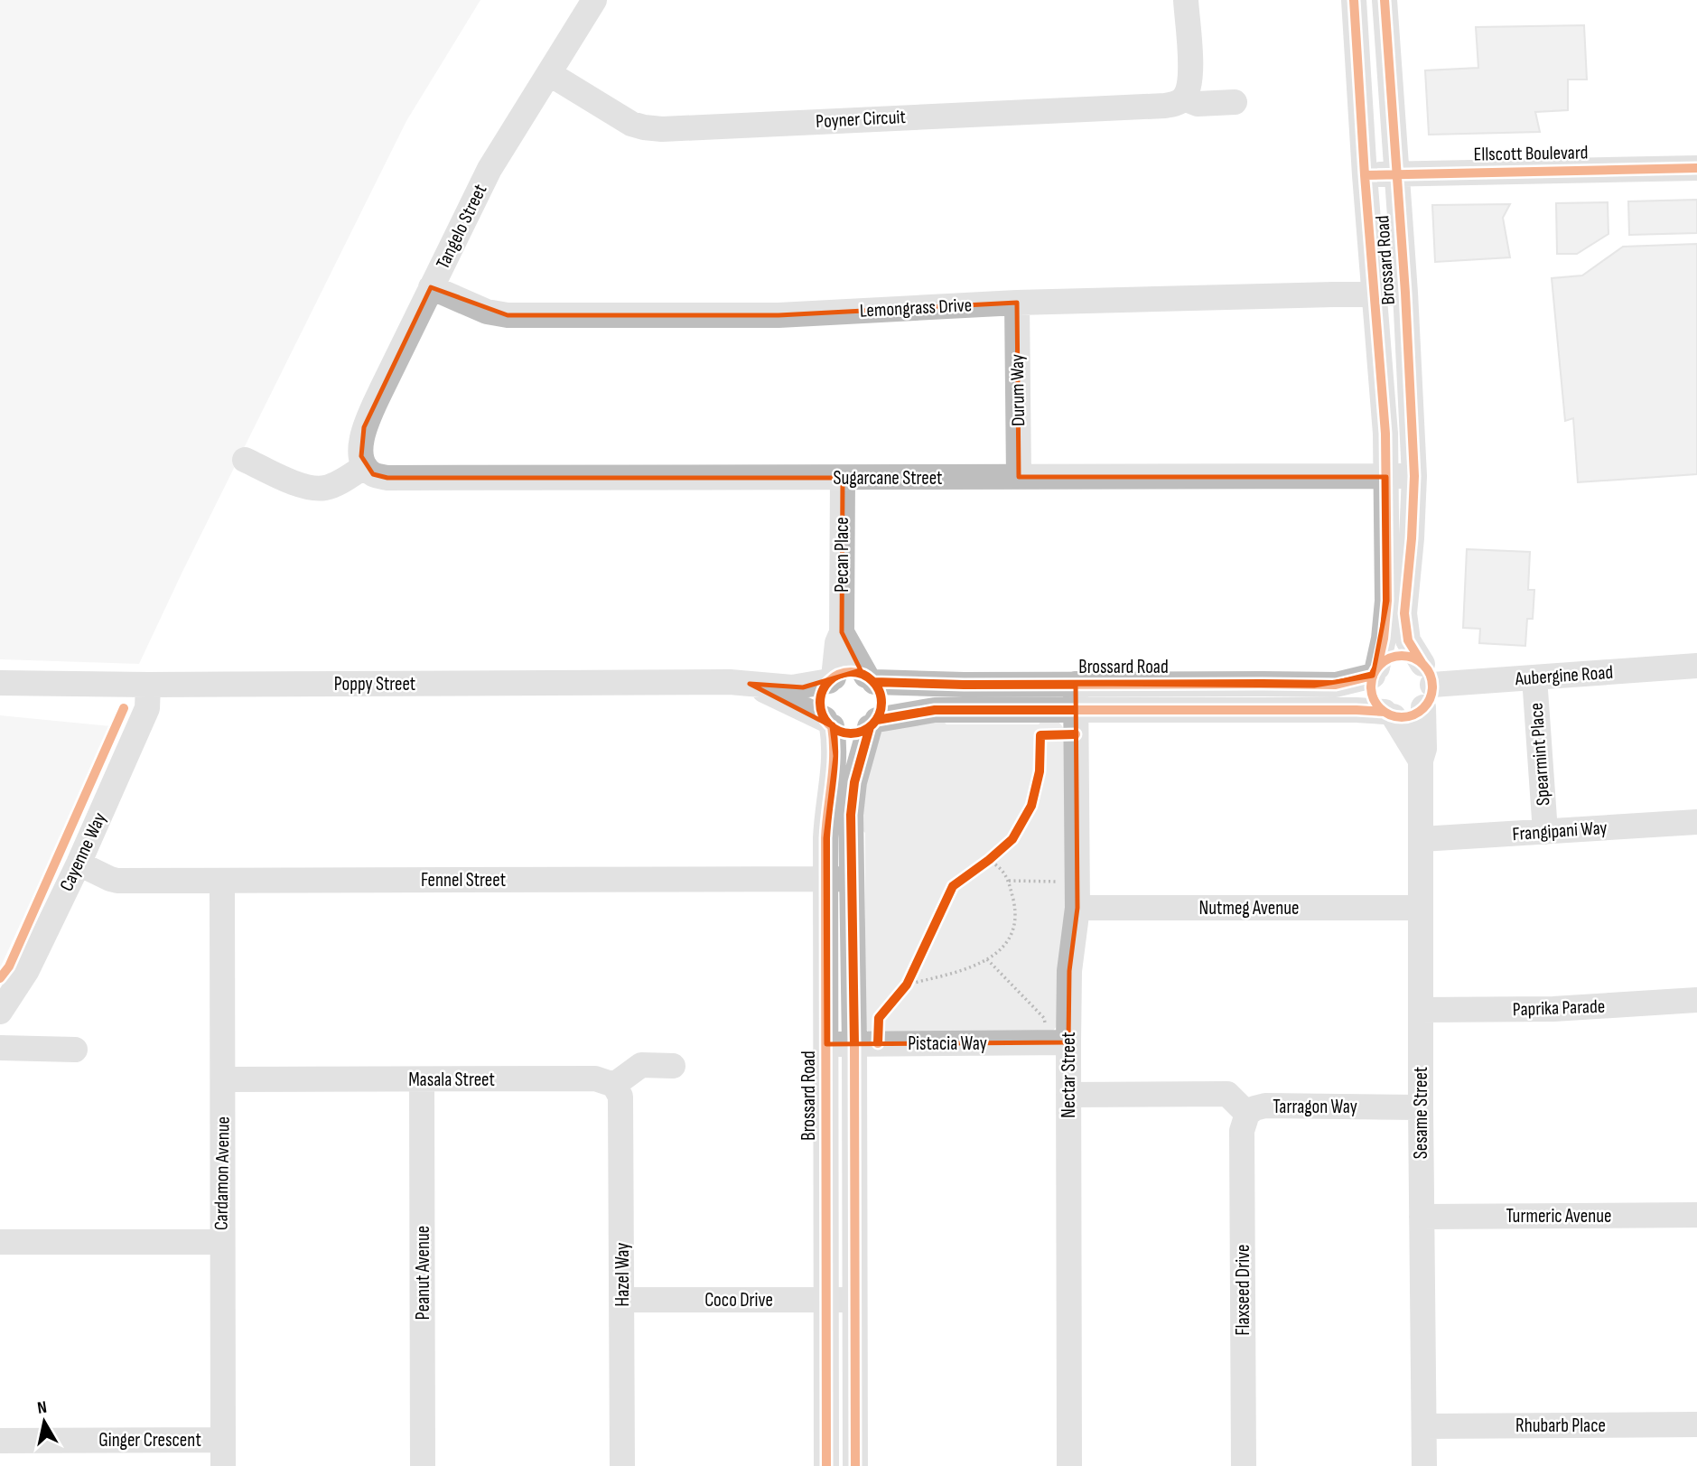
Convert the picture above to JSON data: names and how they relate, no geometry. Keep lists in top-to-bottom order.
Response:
{
  "streets": {
    "street": [
      "Poyner Circuit",
      "Ellscott Boulevard",
      "Tangelo Street",
      "Brossard Road",
      "Lemongrass Drive",
      "Durum Way",
      "Sugarcane Street",
      "Pecan Place",
      "Aubergine Road",
      "Poppy Street",
      "Spearmint Place",
      "Frangipani Way",
      "Cayenne Way",
      "Fennel Street",
      "Nutmeg Avenue",
      "Paprika Parade",
      "Pistacia Way",
      "Nectar Street",
      "Masala Street",
      "Tarragon Way",
      "Sesame Street",
      "Cardamon Avenue",
      "Turmeric Avenue",
      "Peanut Avenue",
      "Hazel Way",
      "Flaxseed Drive",
      "Coco Drive",
      "Rhubarb Place",
      "Ginger Crescent"
    ]
  },
  "crossings": [
    ["Poyner Circuit", "Tangelo Street"],
    ["Ellscott Boulevard", "Brossard Road"],
    ["Tangelo Street", "Lemongrass Drive"],
    ["Tangelo Street", "Sugarcane Street"],
    ["Brossard Road", "Lemongrass Drive"],
    ["Brossard Road", "Sugarcane Street"],
    ["Brossard Road", "Pecan Place"],
    ["Brossard Road", "Aubergine Road"],
    ["Brossard Road", "Poppy Street"],
    ["Brossard Road", "Fennel Street"],
    ["Brossard Road", "Pistacia Way"],
    ["Brossard Road", "Nectar Street"],
    ["Brossard Road", "Sesame Street"],
    ["Brossard Road", "Coco Drive"],
    ["Lemongrass Drive", "Durum Way"],
    ["Durum Way", "Sugarcane Street"],
    ["Sugarcane Street", "Pecan Place"],
    ["Pecan Place", "Poppy Street"],
    ["Aubergine Road", "Spearmint Place"],
    ["Aubergine Road", "Sesame Street"],
    ["Poppy Street", "Cayenne Way"],
    ["Spearmint Place", "Frangipani Way"],
    ["Frangipani Way", "Sesame Street"],
    ["Cayenne Way", "Fennel Street"],
    ["Fennel Street", "Cardamon Avenue"],
    ["Nutmeg Avenue", "Nectar Street"],
    ["Nutmeg Avenue", "Sesame Street"],
    ["Paprika Parade", "Sesame Street"],
    ["Pistacia Way", "Nectar Street"],
    ["Nectar Street", "Tarragon Way"],
    ["Masala Street", "Cardamon Avenue"],
    ["Masala Street", "Peanut Avenue"],
    ["Masala Street", "Hazel Way"],
    ["Tarragon Way", "Sesame Street"],
    ["Tarragon Way", "Flaxseed Drive"],
    ["Sesame Street", "Turmeric Avenue"],
    ["Sesame Street", "Rhubarb Place"],
    ["Cardamon Avenue", "Ginger Crescent"],
    ["Hazel Way", "Coco Drive"]
  ],
  "north": "top"
}
